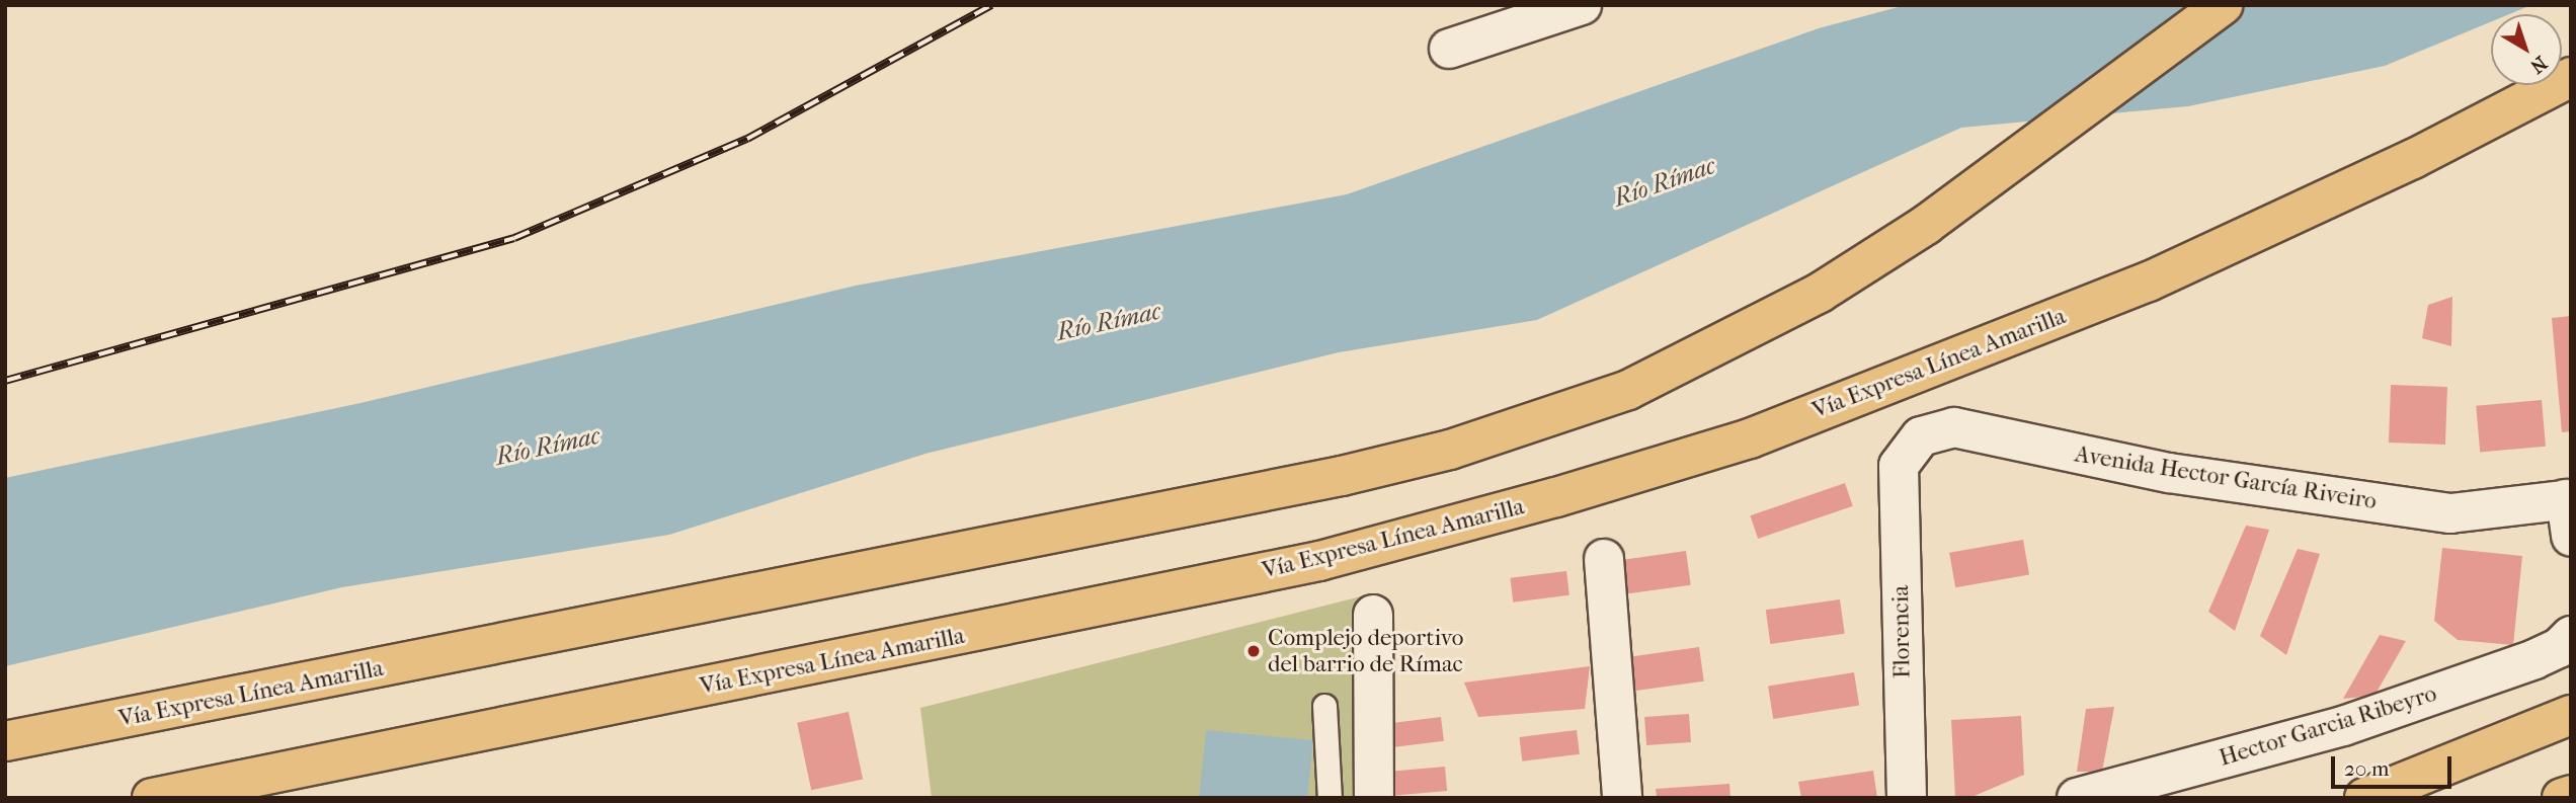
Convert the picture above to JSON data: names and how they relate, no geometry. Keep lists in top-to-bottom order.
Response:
{
  "streets": {
    "highway": ["Vía Expresa Línea Amarilla"],
    "street": ["Avenida Hector García Riveiro", "Florencia", "Hector Garcia Ribeyro"]
  },
  "crossings": [
    ["Avenida Hector García Riveiro", "Florencia"]
  ],
  "water": ["Río Rímac"],
  "places": ["Complejo deportivo del barrio de Rímac"],
  "scale_bar": "20 m",
  "north": "bottom right"
}
